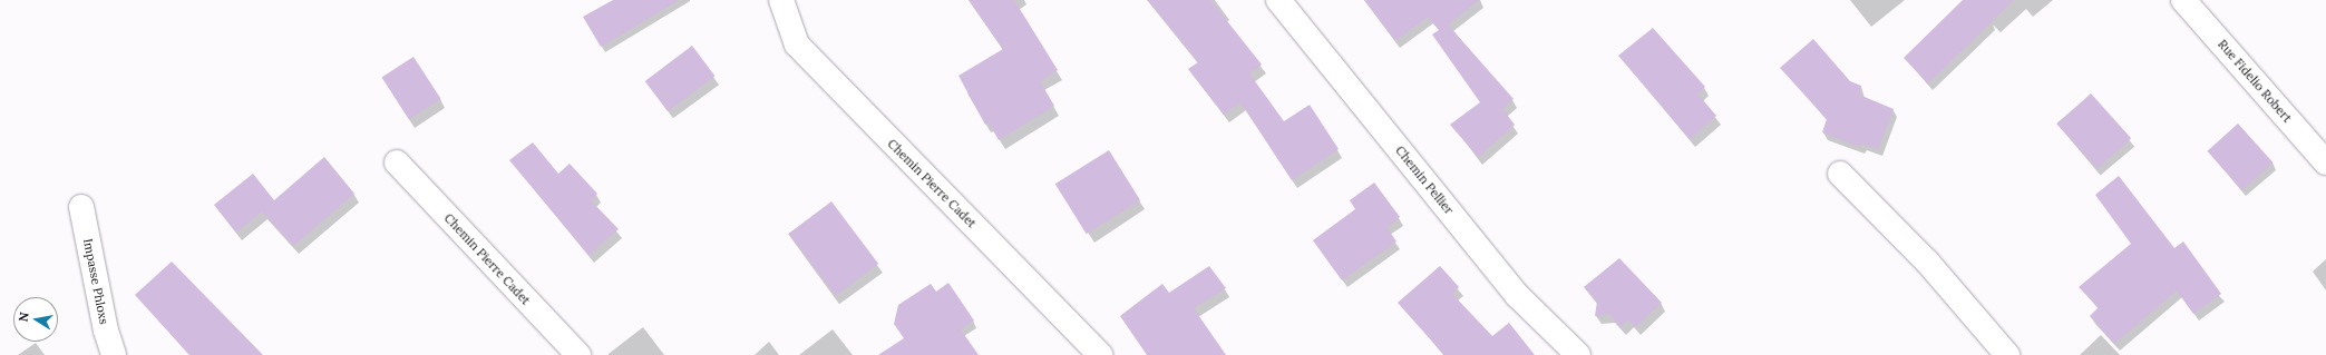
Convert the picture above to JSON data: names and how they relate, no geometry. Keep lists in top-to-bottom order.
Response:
{
  "streets": {
    "street": [
      "Rue Fidelio Robert",
      "Chemin Pellier",
      "Chemin Pierre Cadet",
      "Impasse Phloxs"
    ]
  },
  "north": "left"
}
